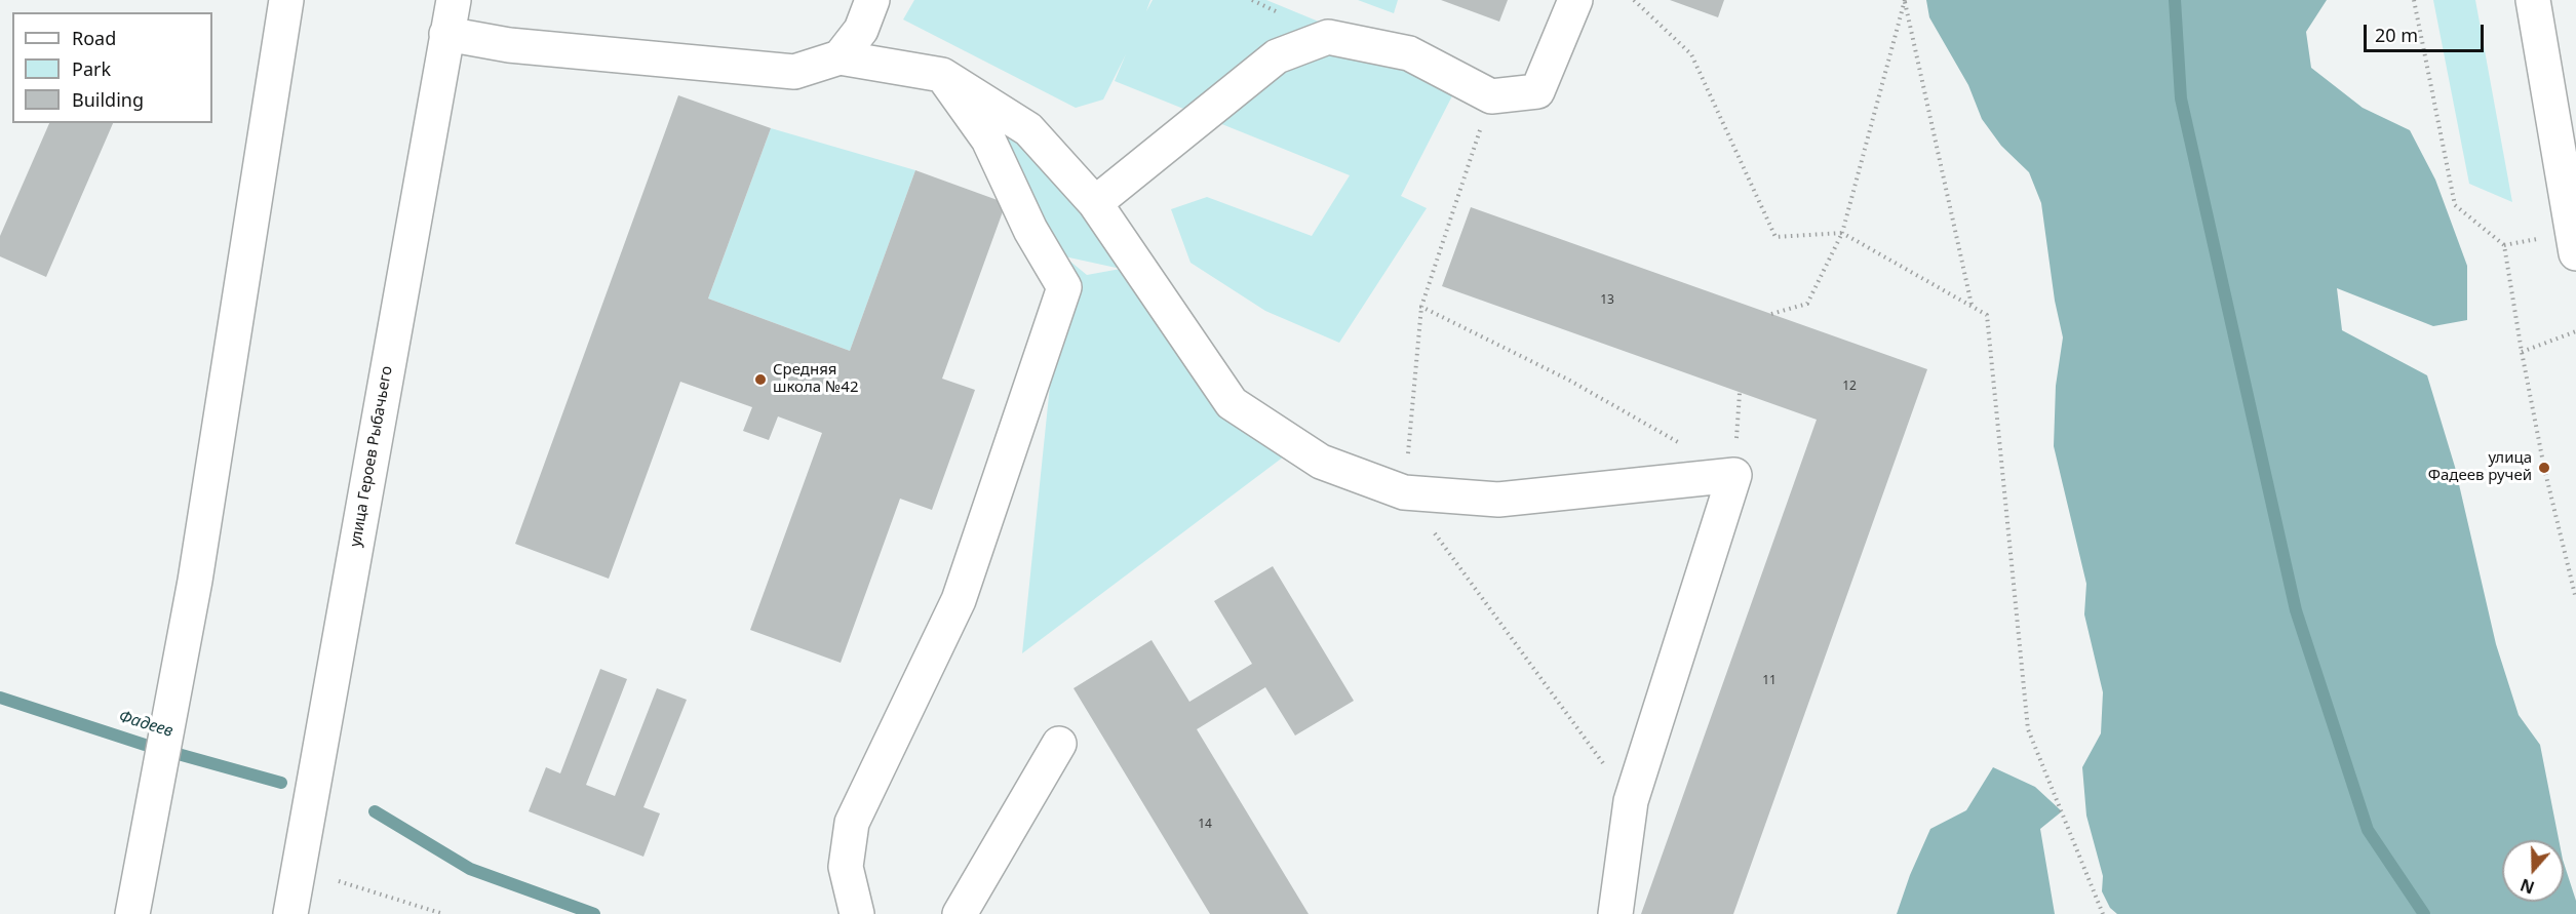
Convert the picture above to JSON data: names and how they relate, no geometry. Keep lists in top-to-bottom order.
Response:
{
  "streets": {
    "street": ["улица Героев Рыбачьего"]
  },
  "water": ["Фадеев"],
  "places": ["Средняя школа №42", "улица Фадеев ручей"],
  "house_numbers": [
    "13",
    "12",
    "11",
    "14"
  ],
  "legend": ["Road", "Park", "Building"],
  "scale_bar": "20 m",
  "north": "bottom"
}
